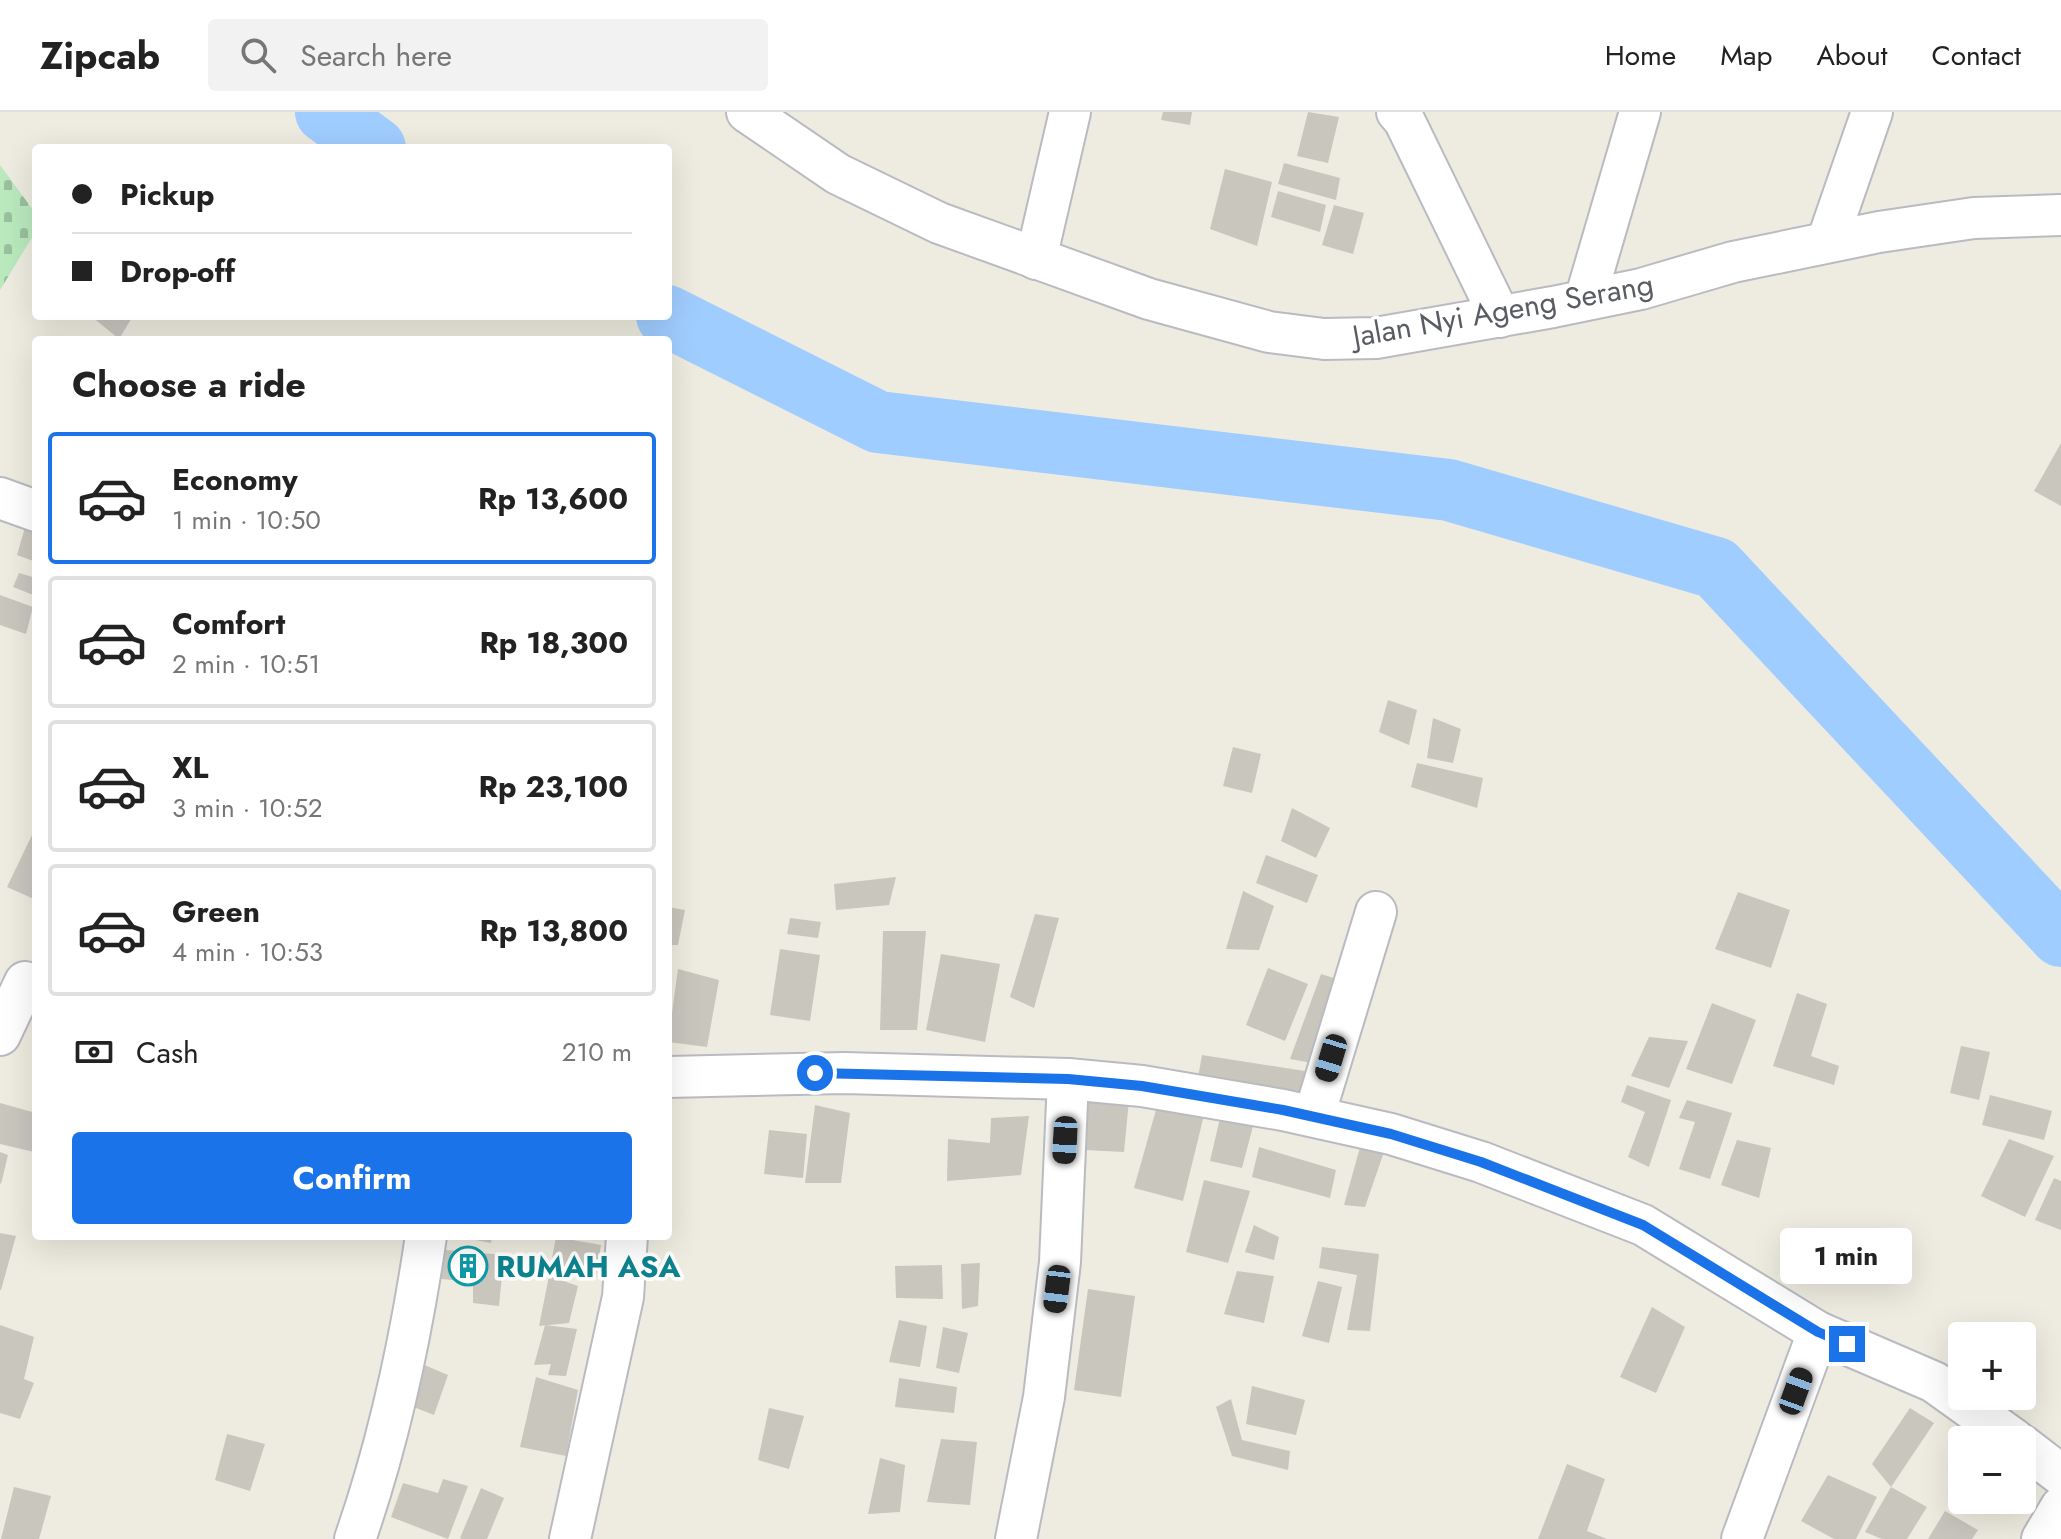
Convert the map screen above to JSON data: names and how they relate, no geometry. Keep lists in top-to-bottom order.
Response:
{
  "streets": {
    "street": ["Jalan Nyi Ageng Serang"]
  },
  "places": {
    "building": ["RUMAH ASA"]
  },
  "page": {
    "header": "Zipcab",
    "search": "Search here",
    "nav": [
      "Home",
      "Map",
      "About",
      "Contact"
    ],
    "banner": ["Pickup", "Drop-off"],
    "heading": "Choose a ride",
    "list": [
      {
        "name": "Economy",
        "note": "1 min · 10:50",
        "value": "Rp 13,600"
      },
      {
        "name": "Comfort",
        "note": "2 min · 10:51",
        "value": "Rp 18,300"
      },
      {
        "name": "XL",
        "note": "3 min · 10:52",
        "value": "Rp 23,100"
      },
      {
        "name": "Green",
        "note": "4 min · 10:53",
        "value": "Rp 13,800"
      }
    ],
    "pay": ["Cash", "210 m"],
    "buttons": "Confirm",
    "bubble": "1 min",
    "map_buttons": ["+", "−"]
  }
}
